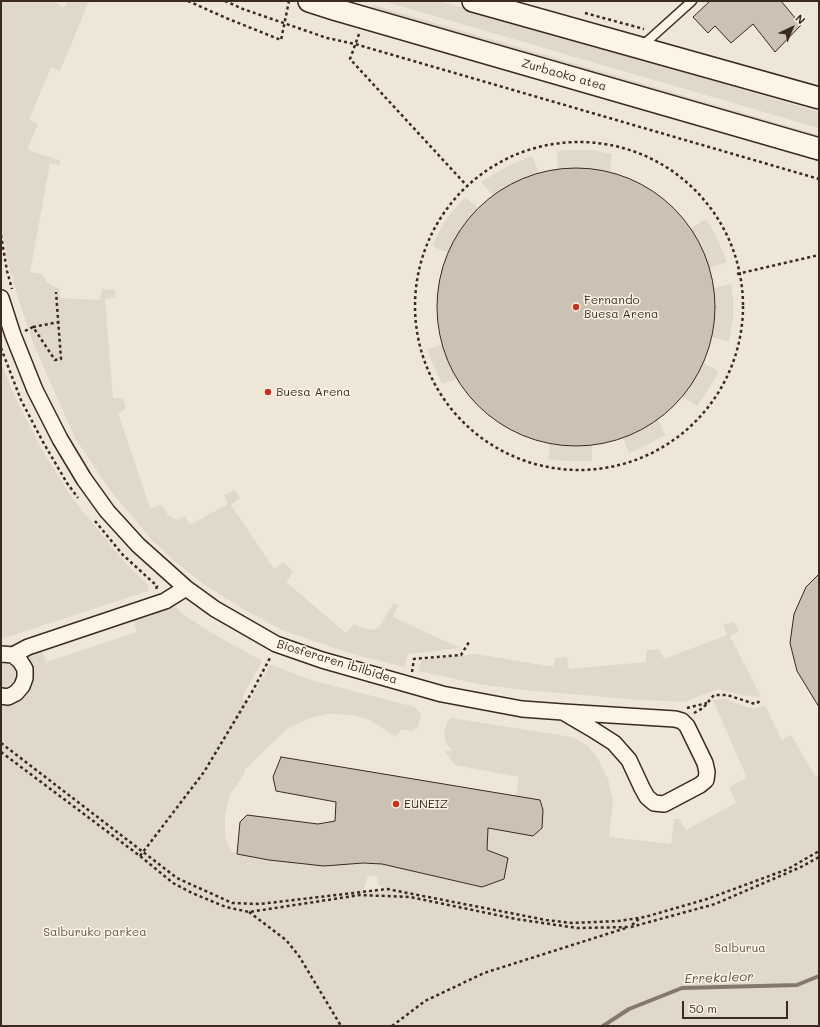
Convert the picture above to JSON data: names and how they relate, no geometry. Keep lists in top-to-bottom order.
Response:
{
  "streets": {
    "street": ["Zurbaoko atea", "Biosferaren ibilbidea"]
  },
  "water": ["Errekaleor"],
  "parks": ["Salburuko parkea", "Salburua"],
  "places": ["Fernando Buesa Arena", "Buesa Arena", "EUNEIZ"],
  "scale_bar": "50 m",
  "north": "top right"
}
